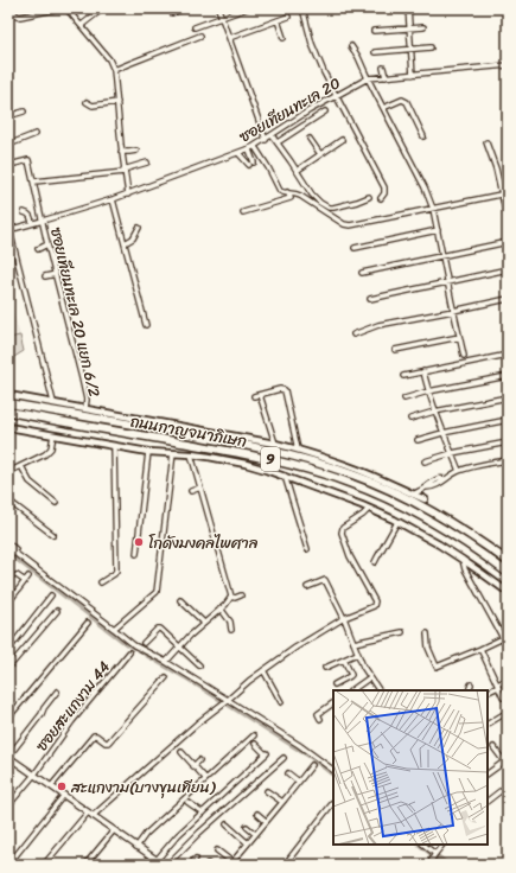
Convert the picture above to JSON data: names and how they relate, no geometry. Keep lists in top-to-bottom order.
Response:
{
  "streets": {
    "highway": ["ถนนกาญจนาภิเษก", "9"],
    "street": ["ซอยเทียนทะเล 20", "ซอยเทียนทะเล 20 แยก 6/2", "ซอยสะแกงาม 44"]
  },
  "crossings": [
    ["ซอยเทียนทะเล 20", "ซอยเทียนทะเล 20 แยก 6/2"]
  ],
  "places": ["โกดังมงคลไพศาล", "สะแกงาม(บางขุนเทียน)"]
}
